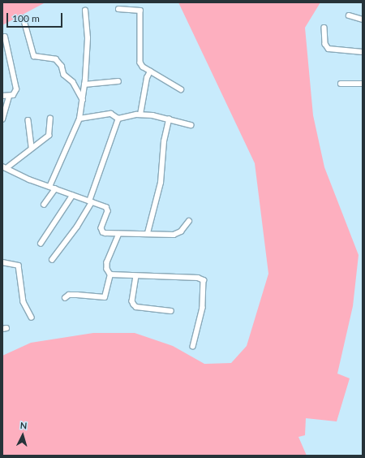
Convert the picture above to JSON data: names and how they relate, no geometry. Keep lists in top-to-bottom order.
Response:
{
  "scale_bar": "100 m",
  "north": "top"
}
